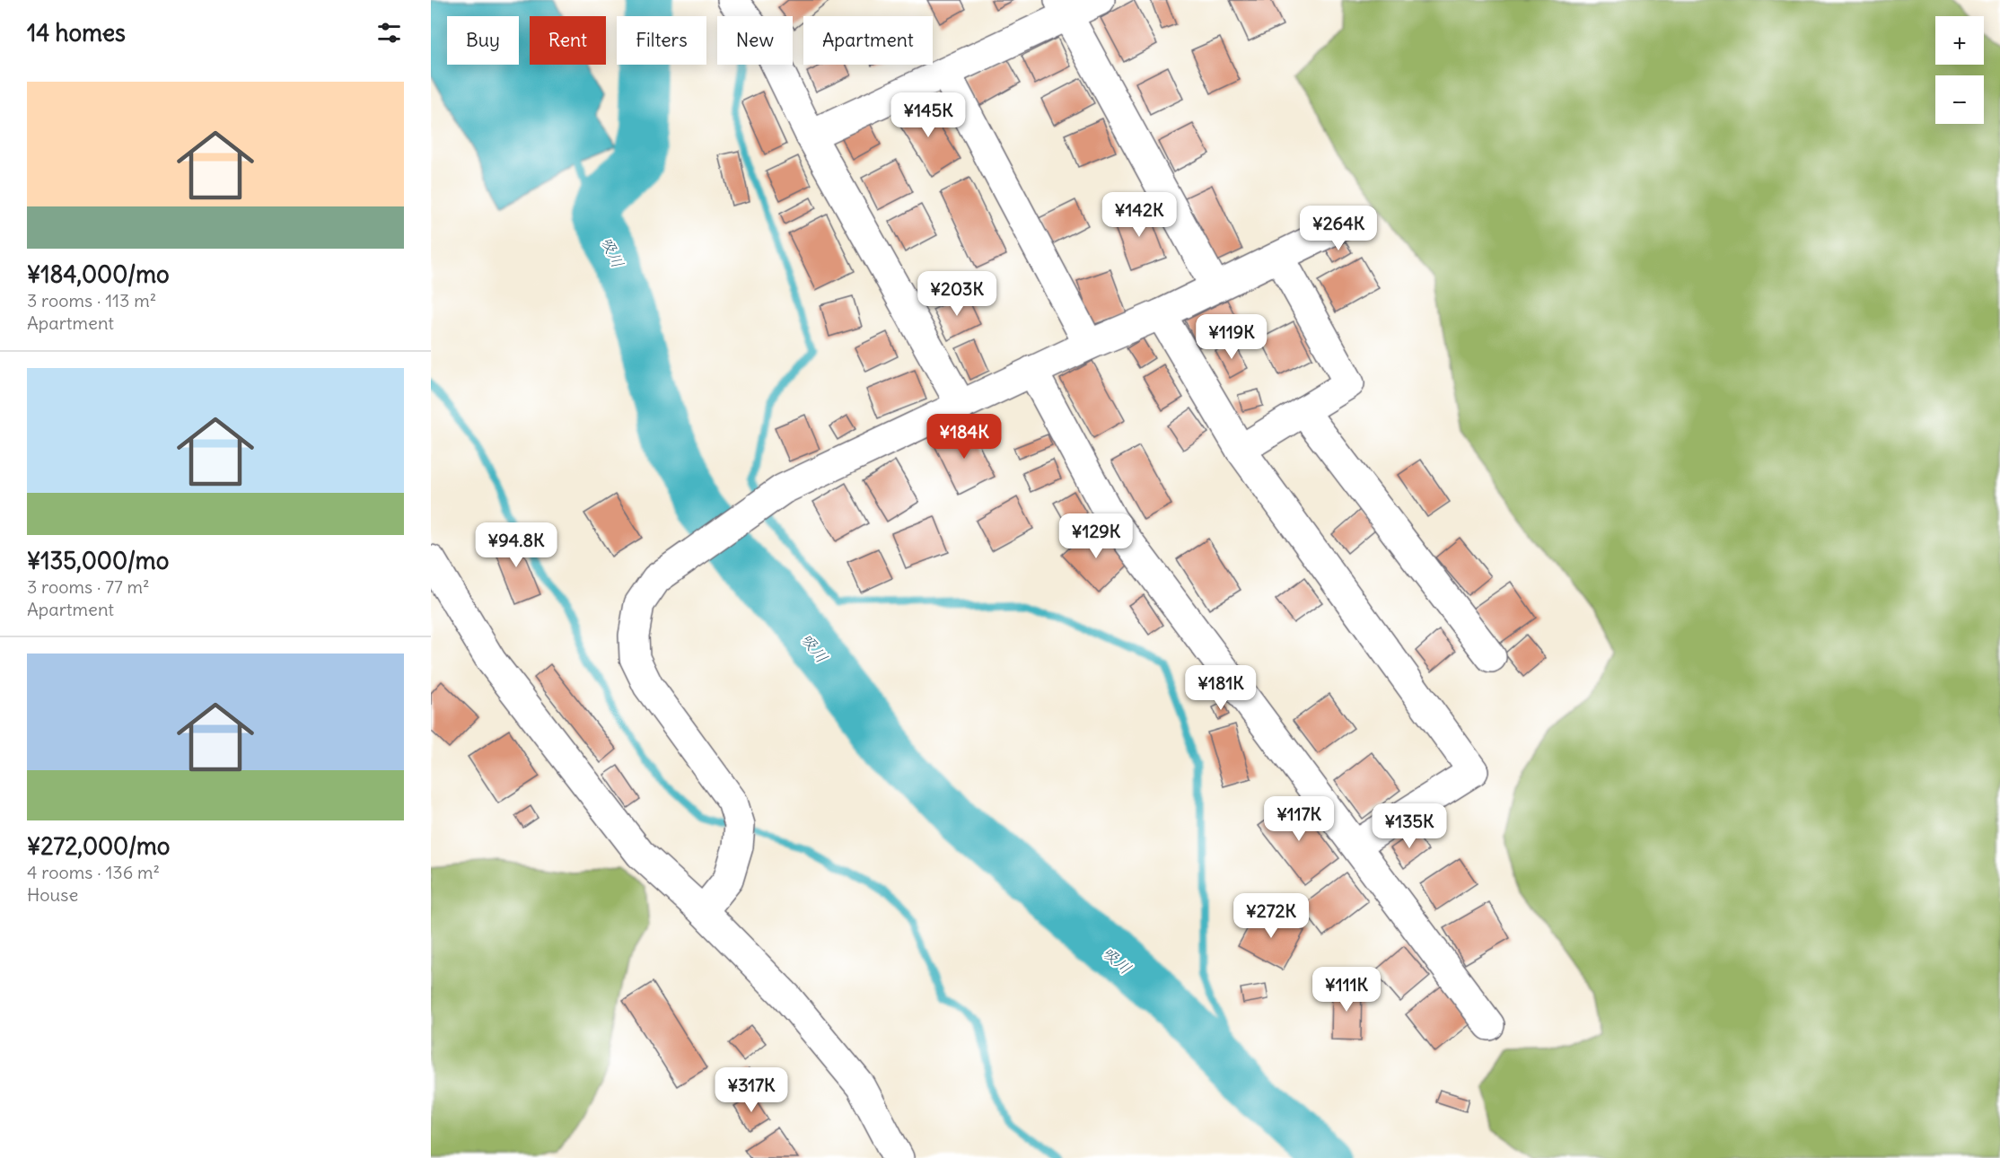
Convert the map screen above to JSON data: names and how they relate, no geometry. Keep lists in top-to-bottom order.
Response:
{
  "water": ["吸川"],
  "page": {
    "heading": "14 homes",
    "map_buttons": ["+", "−"],
    "chip": [
      "Buy",
      "Rent",
      "Filters",
      "New",
      "Apartment"
    ],
    "list": [
      {
        "name": "¥184,000/mo",
        "note": "3 rooms · 113 m² · Apartment"
      },
      {
        "name": "¥135,000/mo",
        "note": "3 rooms · 77 m² · Apartment"
      },
      {
        "name": "¥272,000/mo",
        "note": "4 rooms · 136 m² · House"
      }
    ],
    "price": [
      "¥145K",
      "¥142K",
      "¥264K",
      "¥203K",
      "¥119K",
      "¥184K",
      "¥129K",
      "¥94.8K",
      "¥181K",
      "¥117K",
      "¥135K",
      "¥272K",
      "¥111K",
      "¥317K"
    ]
  }
}
